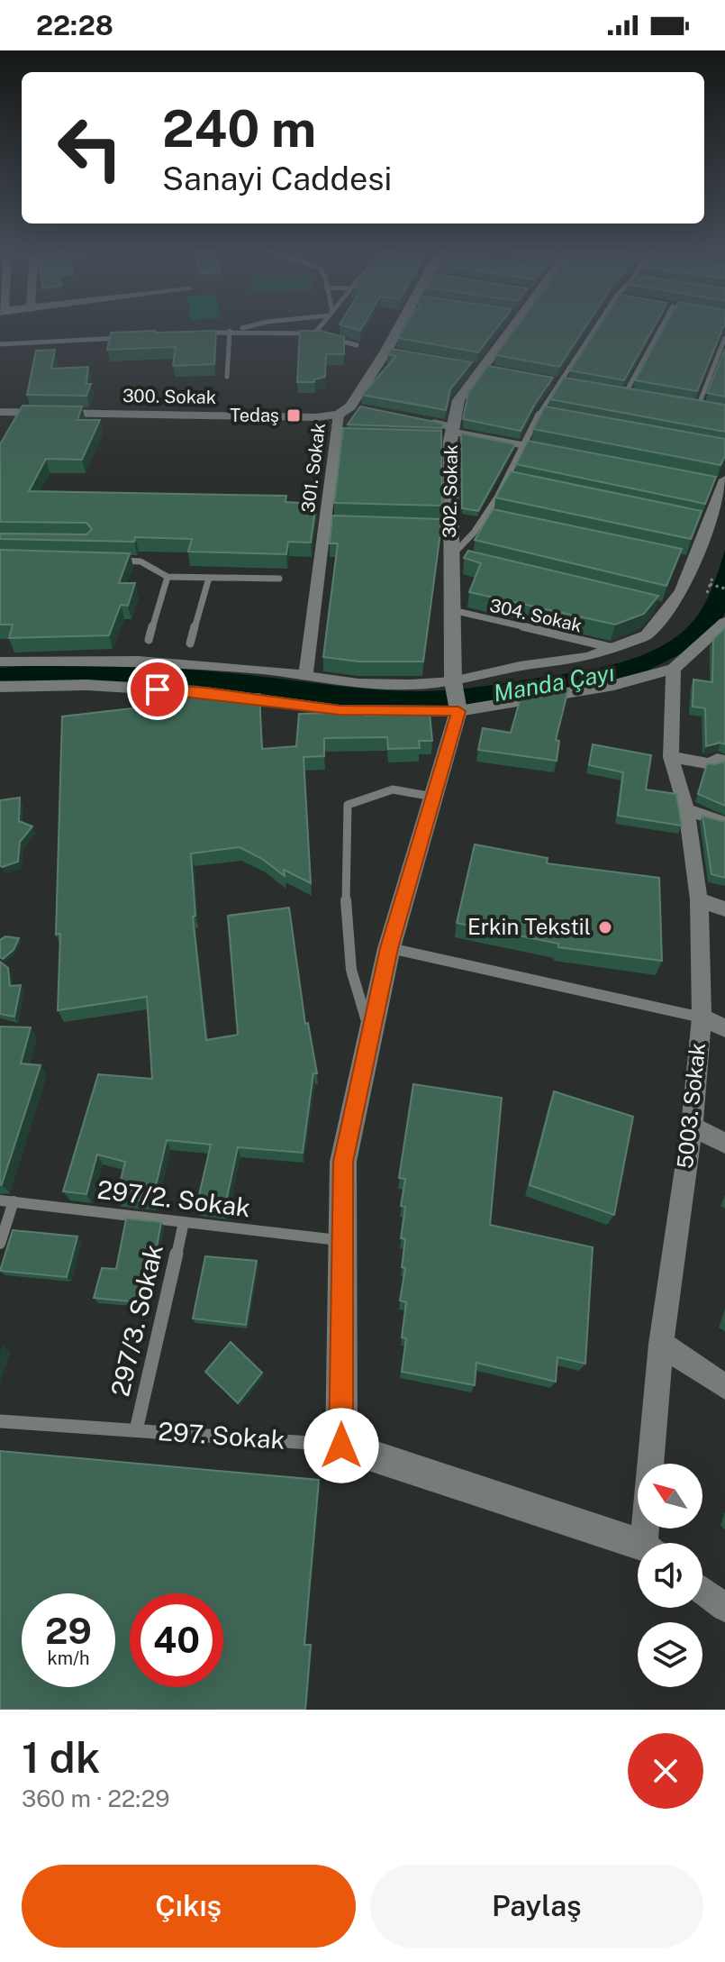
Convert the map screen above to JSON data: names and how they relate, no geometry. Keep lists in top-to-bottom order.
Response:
{
  "streets": {
    "street": [
      "300. Sokak",
      "301. Sokak",
      "302. Sokak",
      "5003. Sokak",
      "297. Sokak"
    ],
    "lane": ["304. Sokak", "297/2. Sokak", "297/3. Sokak"]
  },
  "crossings": [
    ["300. Sokak", "301. Sokak"],
    ["302. Sokak", "304. Sokak"],
    ["297/2. Sokak", "297/3. Sokak"],
    ["297/3. Sokak", "297. Sokak"]
  ],
  "water": ["Manda Çayı"],
  "places": {
    "transit": ["Tedaş"],
    "other": ["Erkin Tekstil"]
  },
  "north": "top left",
  "page": {
    "status": "22:28",
    "turn": ["240 m", "Sanayi Caddesi"],
    "speed": "29 km/h",
    "limit": "40",
    "heading": ["1 dk", "360 m · 22:29"],
    "buttons": ["Çıkış", "Paylaş"]
  }
}
